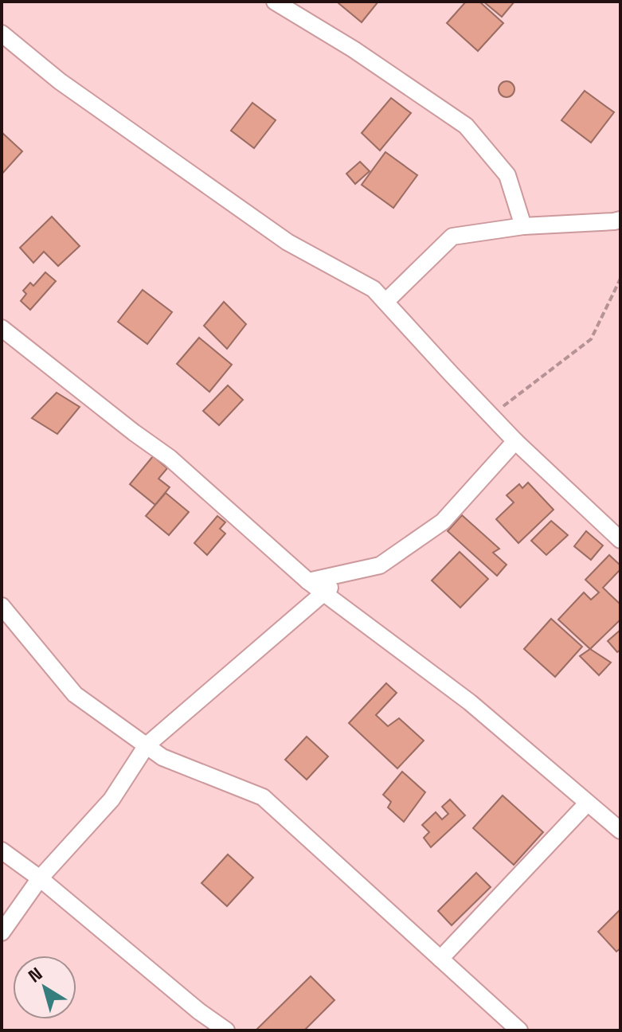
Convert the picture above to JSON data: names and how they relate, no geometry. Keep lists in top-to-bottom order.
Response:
{
  "north": "top left"
}
